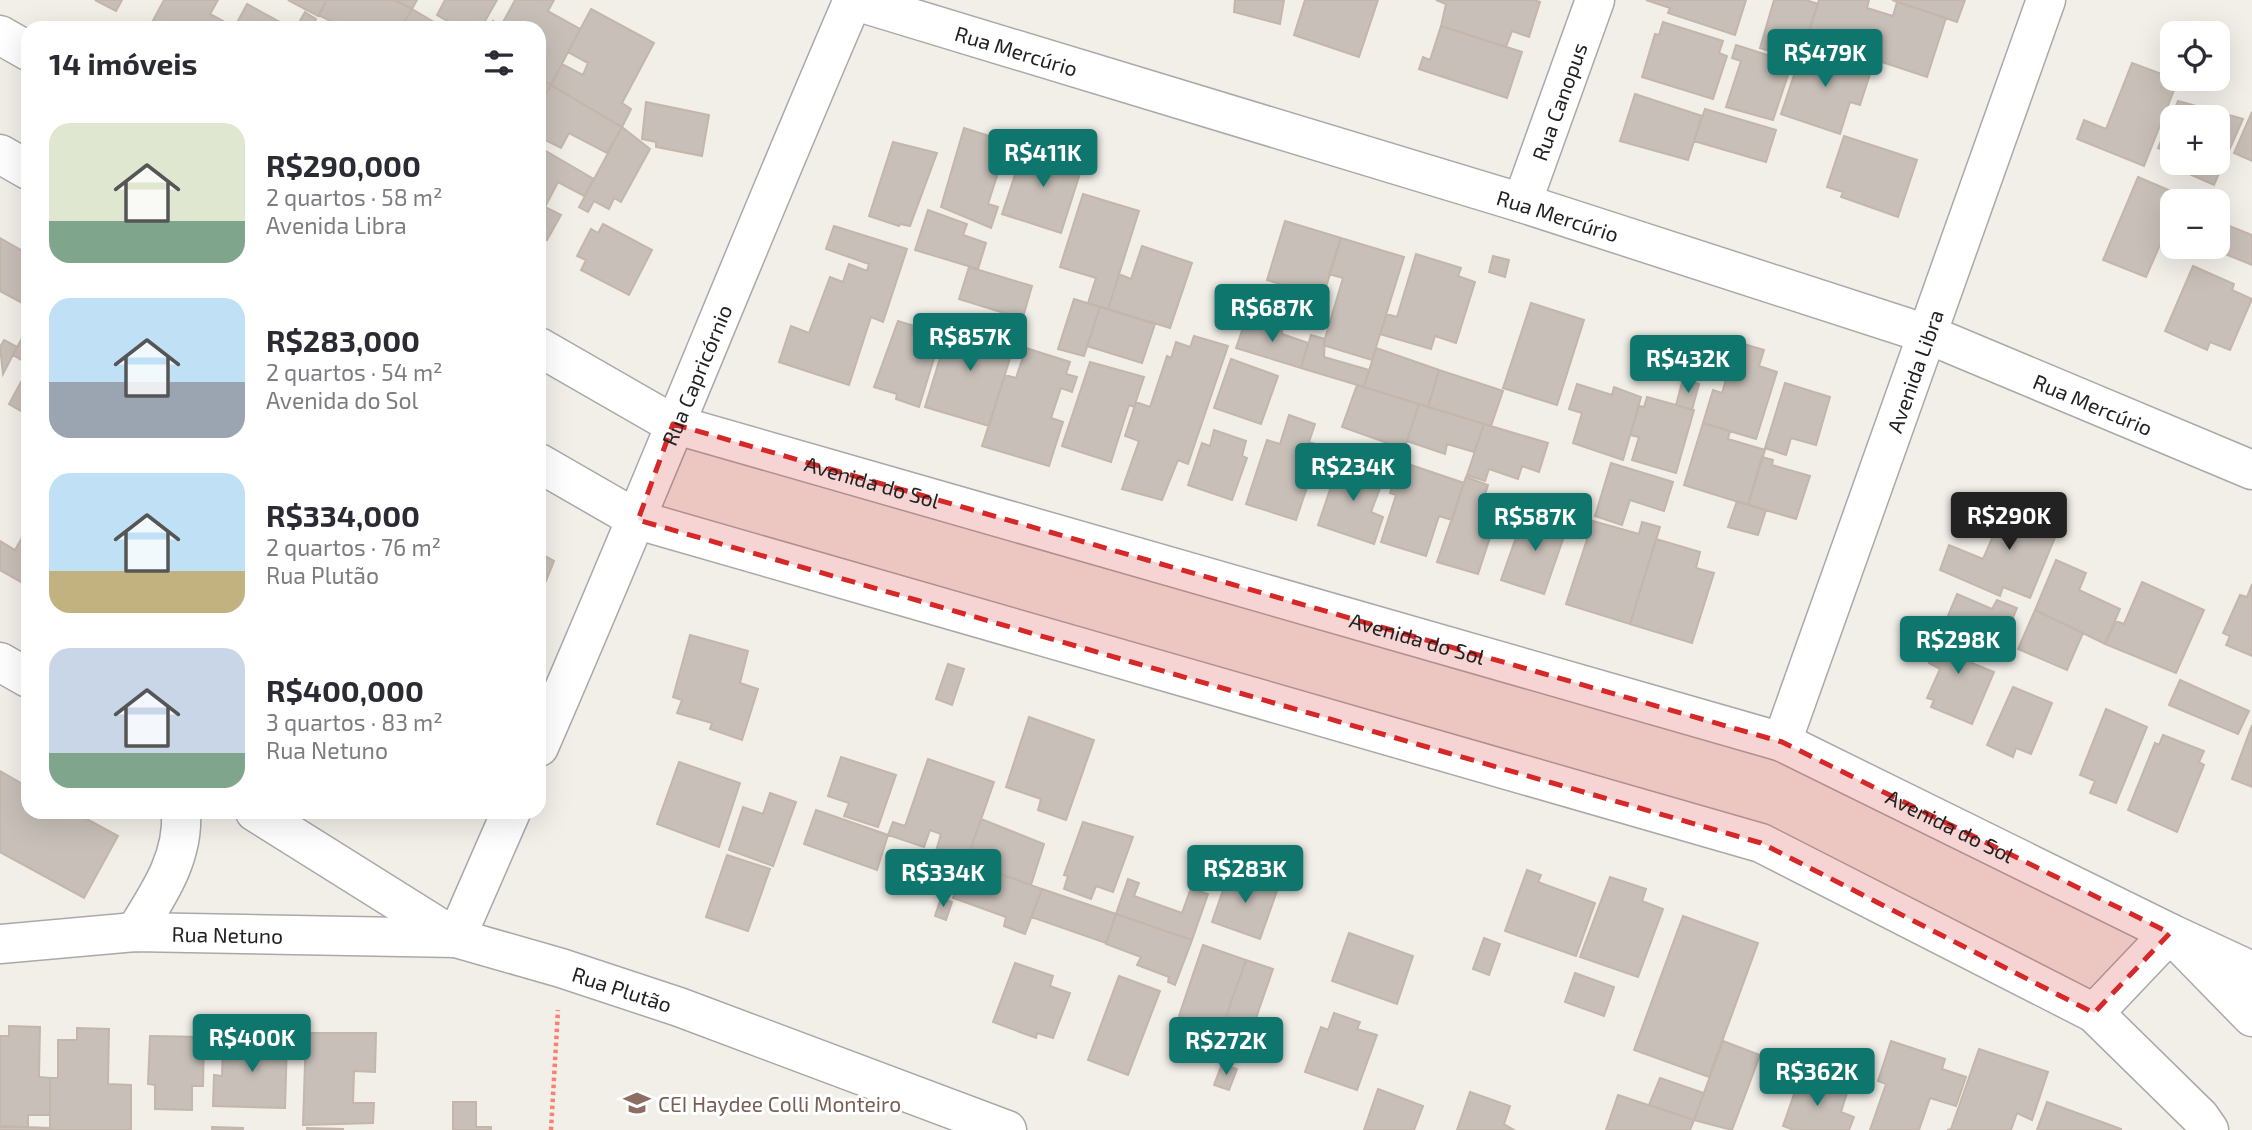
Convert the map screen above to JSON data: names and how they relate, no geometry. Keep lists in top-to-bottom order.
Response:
{
  "streets": {
    "street": [
      "Rua Mercúrio",
      "Rua Canopus",
      "Avenida Libra",
      "Rua Capricórnio",
      "Avenida do Sol",
      "Rua Netuno",
      "Rua Plutão"
    ]
  },
  "crossings": [
    ["Rua Mercúrio", "Rua Canopus"],
    ["Rua Mercúrio", "Avenida Libra"],
    ["Rua Mercúrio", "Rua Capricórnio"],
    ["Avenida Libra", "Avenida do Sol"],
    ["Rua Capricórnio", "Avenida do Sol"],
    ["Rua Netuno", "Rua Plutão"]
  ],
  "places": {
    "school or university": ["CEI Haydee Colli Monteiro"]
  },
  "page": {
    "map_buttons": ["+", "−"],
    "heading": "14 imóveis",
    "price": [
      "R$479K",
      "R$411K",
      "R$687K",
      "R$857K",
      "R$432K",
      "R$234K",
      "R$290K",
      "R$587K",
      "R$298K",
      "R$283K",
      "R$334K",
      "R$400K",
      "R$272K",
      "R$362K"
    ],
    "list": [
      {
        "name": "R$290,000",
        "note": "2 quartos · 58 m² · Avenida Libra"
      },
      {
        "name": "R$283,000",
        "note": "2 quartos · 54 m² · Avenida do Sol"
      },
      {
        "name": "R$334,000",
        "note": "2 quartos · 76 m² · Rua Plutão"
      },
      {
        "name": "R$400,000",
        "note": "3 quartos · 83 m² · Rua Netuno"
      }
    ]
  }
}
